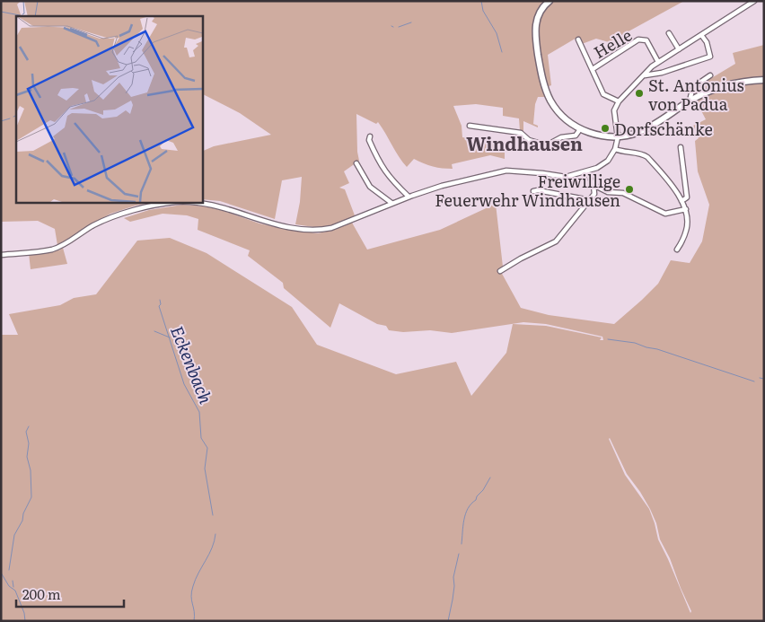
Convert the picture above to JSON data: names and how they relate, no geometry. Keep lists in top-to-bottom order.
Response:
{
  "streets": {
    "street": ["Helle"]
  },
  "districts": ["Windhausen"],
  "water": ["Eckenbach"],
  "places": ["St. Antonius von Padua", "Dorfschänke", "Freiwillige Feuerwehr Windhausen"],
  "scale_bar": "200 m"
}
